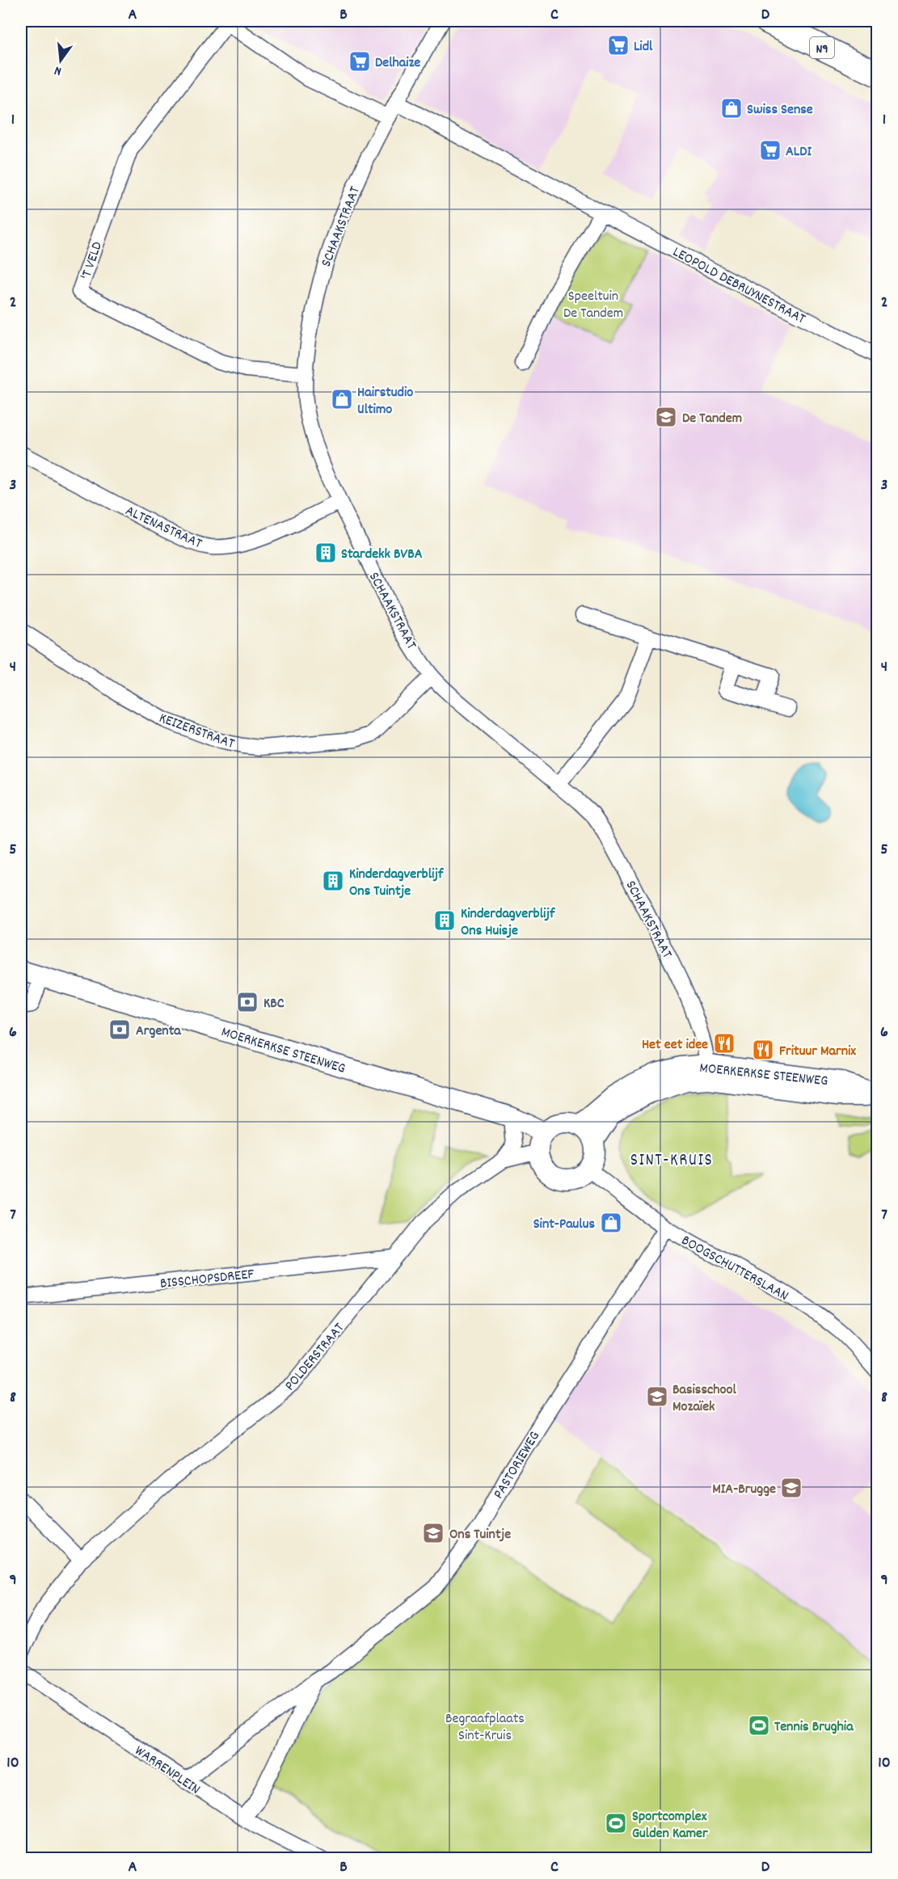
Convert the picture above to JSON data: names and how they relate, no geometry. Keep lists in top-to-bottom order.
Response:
{
  "streets": {
    "main road": ["N9"],
    "street": [
      "SCHAAKSTRAAT",
      "'T VELD",
      "LEOPOLD DEBRUYNESTRAAT",
      "ALTENASTRAAT",
      "KEIZERSTRAAT",
      "MOERKERKSE STEENWEG",
      "BOOGSCHUTTERSLAAN",
      "BISSCHOPSDREEF",
      "POLDERSTRAAT",
      "PASTORIEWEG",
      "WARRENPLEIN"
    ]
  },
  "crossings": [
    ["SCHAAKSTRAAT", "'T VELD"],
    ["SCHAAKSTRAAT", "LEOPOLD DEBRUYNESTRAAT"],
    ["SCHAAKSTRAAT", "ALTENASTRAAT"],
    ["SCHAAKSTRAAT", "KEIZERSTRAAT"],
    ["SCHAAKSTRAAT", "MOERKERKSE STEENWEG"],
    ["MOERKERKSE STEENWEG", "BOOGSCHUTTERSLAAN"],
    ["MOERKERKSE STEENWEG", "POLDERSTRAAT"],
    ["BOOGSCHUTTERSLAAN", "POLDERSTRAAT"],
    ["BOOGSCHUTTERSLAAN", "PASTORIEWEG"],
    ["BISSCHOPSDREEF", "POLDERSTRAAT"],
    ["PASTORIEWEG", "WARRENPLEIN"]
  ],
  "districts": ["SINT-KRUIS"],
  "parks": ["Speeltuin De Tandem", "Begraafplaats Sint-Kruis"],
  "places": {
    "supermarket": ["Lidl", "Delhaize", "ALDI"],
    "shop": ["Swiss Sense", "Hairstudio Ultimo", "Sint-Paulus"],
    "school or university": [
      "De Tandem",
      "Basisschool Mozaïek",
      "MIA-Brugge",
      "Ons Tuintje"
    ],
    "building": ["Stardekk BVBA", "Kinderdagverblijf Ons Tuintje", "Kinderdagverblijf Ons Huisje"],
    "bank": ["KBC", "Argenta"],
    "restaurant": ["Het eet idee", "Frituur Marnix"],
    "sports": ["Tennis Brughia", "Sportcomplex Gulden Kamer"]
  },
  "north": "bottom",
  "grid": {
    "columns": [
      "A",
      "B",
      "C",
      "D"
    ],
    "rows": [
      "1",
      "2",
      "3",
      "4",
      "5",
      "6",
      "7",
      "8",
      "9",
      "10"
    ]
  }
}
